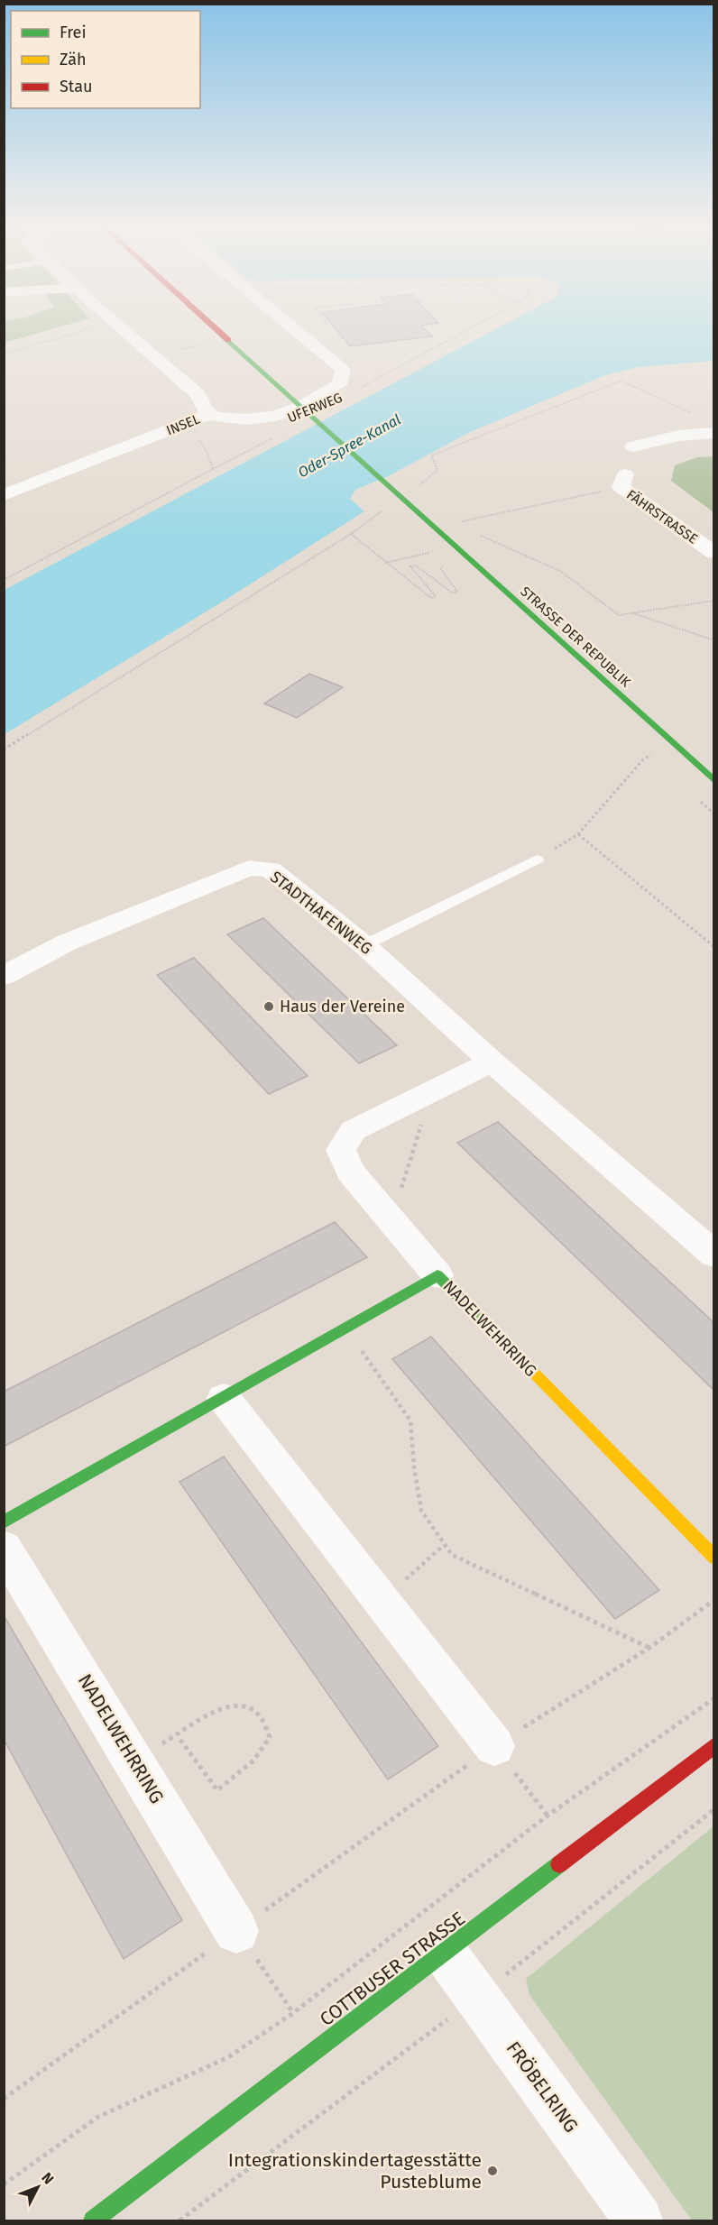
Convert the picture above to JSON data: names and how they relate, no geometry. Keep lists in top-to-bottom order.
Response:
{
  "streets": {
    "main road": ["STRASSE DER REPUBLIK", "NADELWEHRRING", "COTTBUSER STRASSE"],
    "street": [
      "INSEL",
      "FÄHRSTRASSE",
      "STADTHAFENWEG",
      "FRÖBELRING"
    ],
    "path": ["UFERWEG"]
  },
  "crossings": [
    ["COTTBUSER STRASSE", "FRÖBELRING"]
  ],
  "water": ["Oder-Spree-Kanal"],
  "places": ["Haus der Vereine", "Integrationskindertagesstätte Pusteblume"],
  "legend": ["Frei", "Zäh", "Stau"],
  "north": "top right"
}
